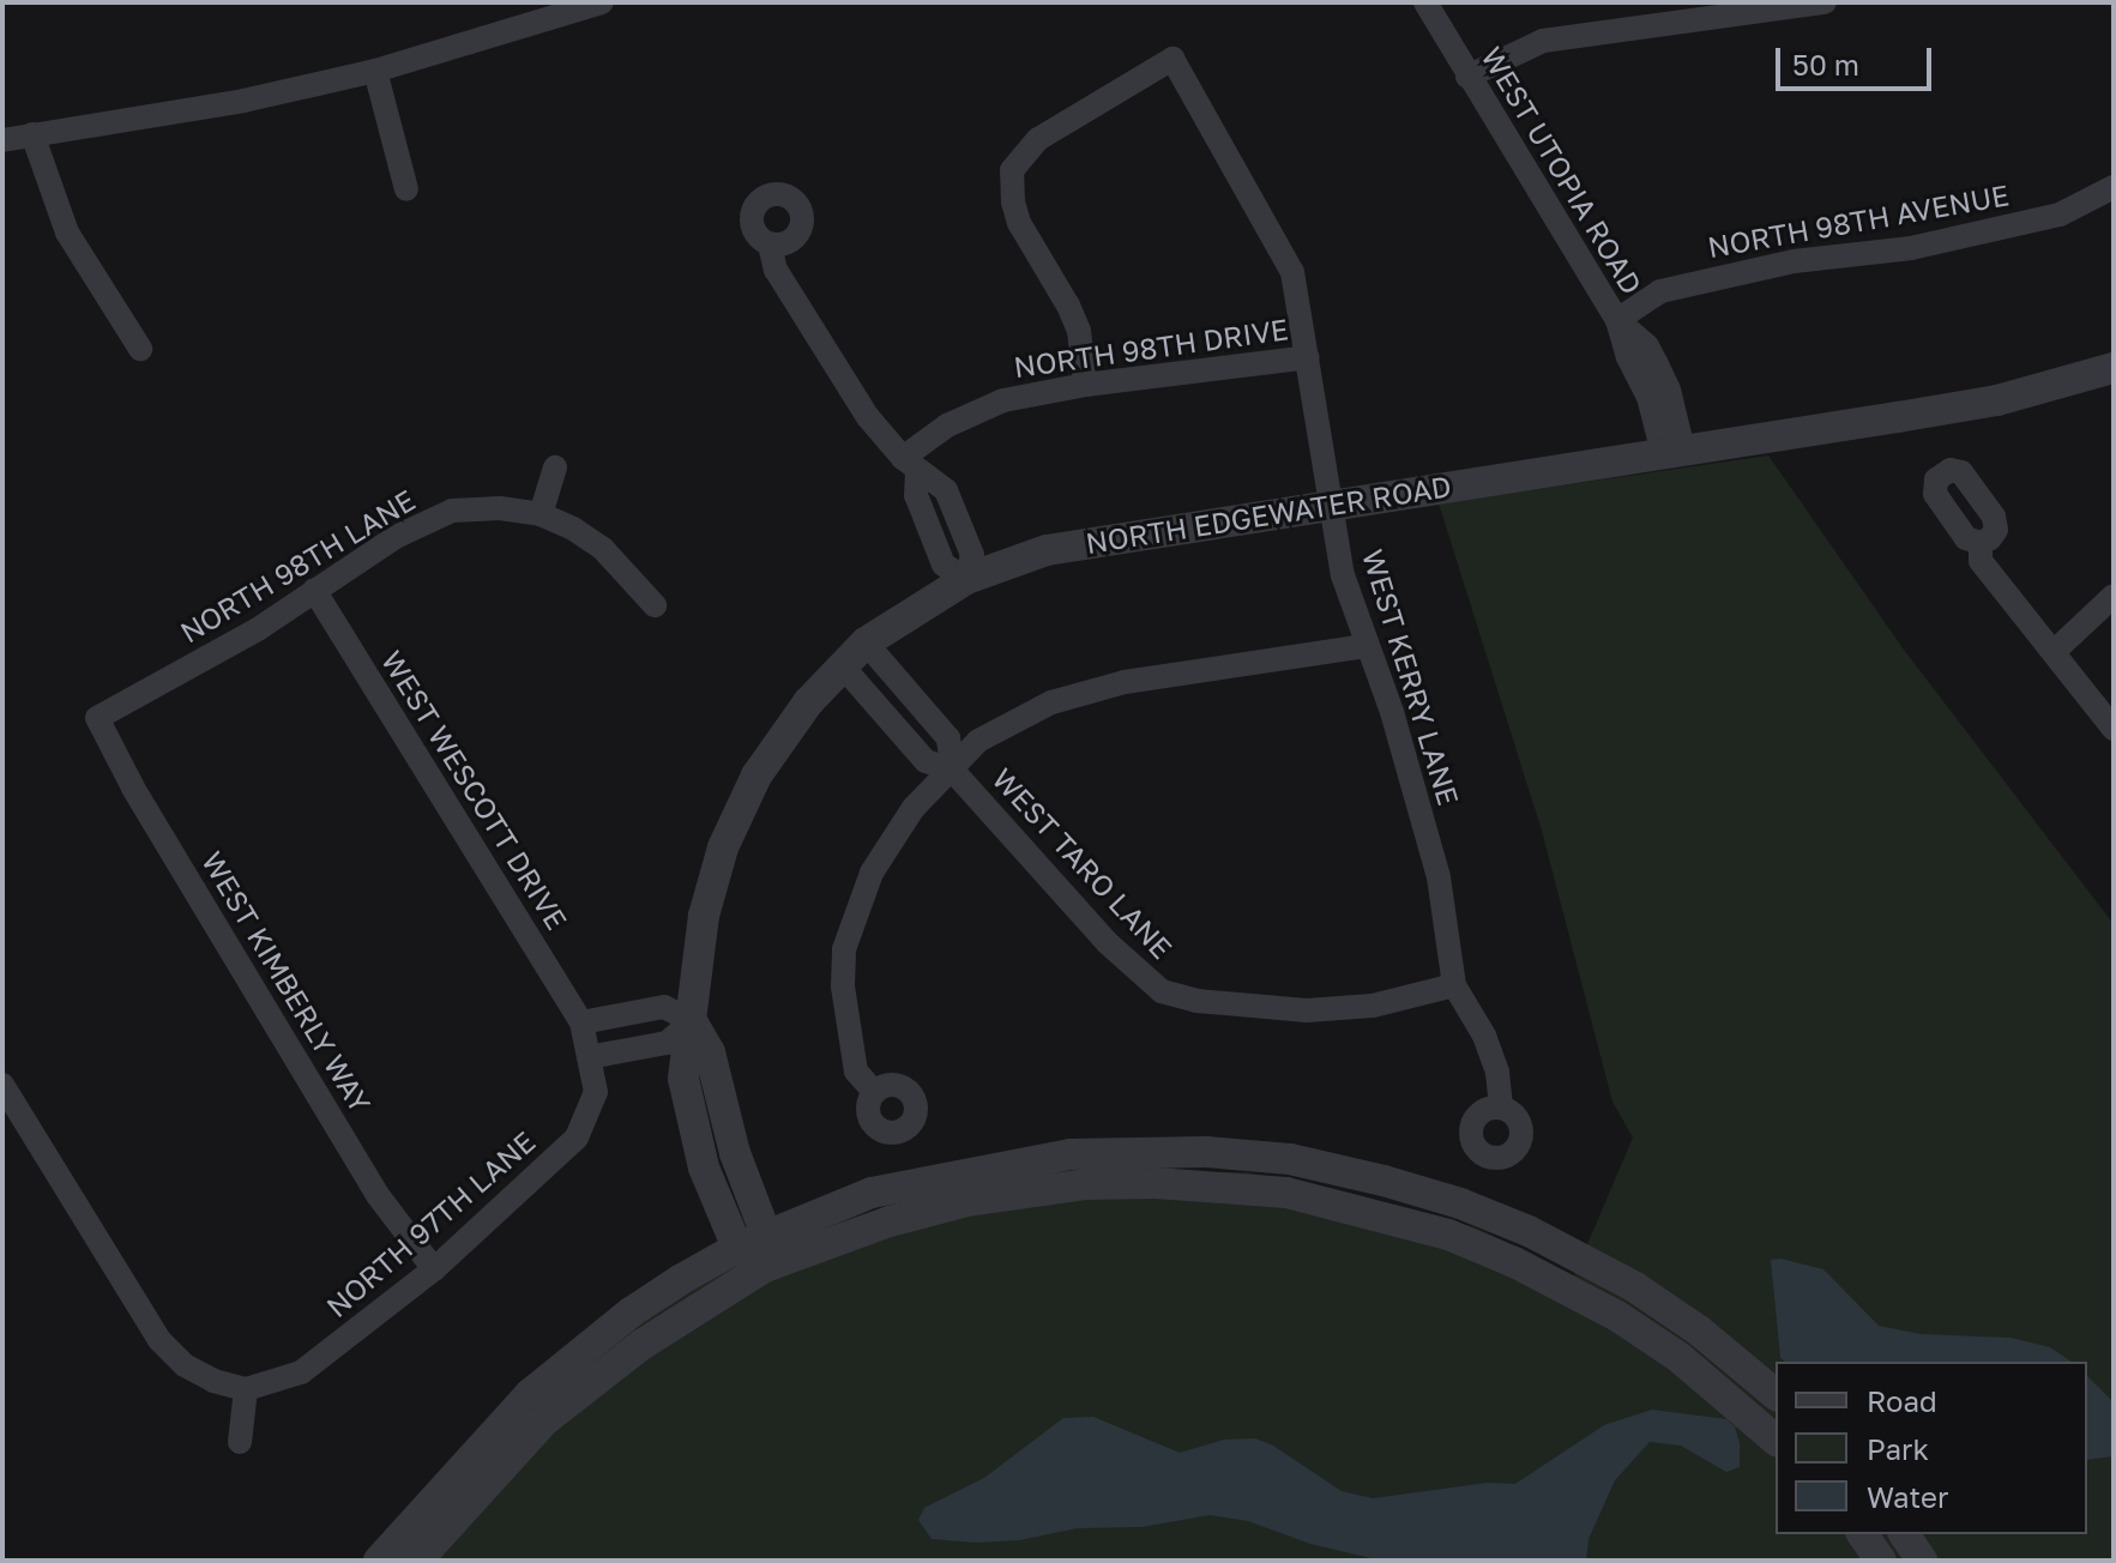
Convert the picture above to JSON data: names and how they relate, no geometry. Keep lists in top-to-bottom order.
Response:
{
  "streets": {
    "street": [
      "WEST UTOPIA ROAD",
      "NORTH 98TH AVENUE",
      "NORTH 98TH DRIVE",
      "NORTH EDGEWATER ROAD",
      "NORTH 98TH LANE",
      "WEST KERRY LANE",
      "WEST WESCOTT DRIVE",
      "WEST TARO LANE",
      "WEST KIMBERLY WAY",
      "NORTH 97TH LANE"
    ]
  },
  "crossings": [
    ["WEST UTOPIA ROAD", "NORTH 98TH AVENUE"],
    ["WEST UTOPIA ROAD", "NORTH EDGEWATER ROAD"],
    ["NORTH 98TH DRIVE", "WEST KERRY LANE"],
    ["NORTH EDGEWATER ROAD", "WEST KERRY LANE"],
    ["NORTH EDGEWATER ROAD", "WEST TARO LANE"],
    ["NORTH 98TH LANE", "WEST WESCOTT DRIVE"],
    ["NORTH 98TH LANE", "WEST KIMBERLY WAY"],
    ["WEST KERRY LANE", "WEST TARO LANE"],
    ["WEST WESCOTT DRIVE", "NORTH 97TH LANE"],
    ["WEST KIMBERLY WAY", "NORTH 97TH LANE"]
  ],
  "legend": ["Road", "Park", "Water"],
  "scale_bar": "50 m"
}
